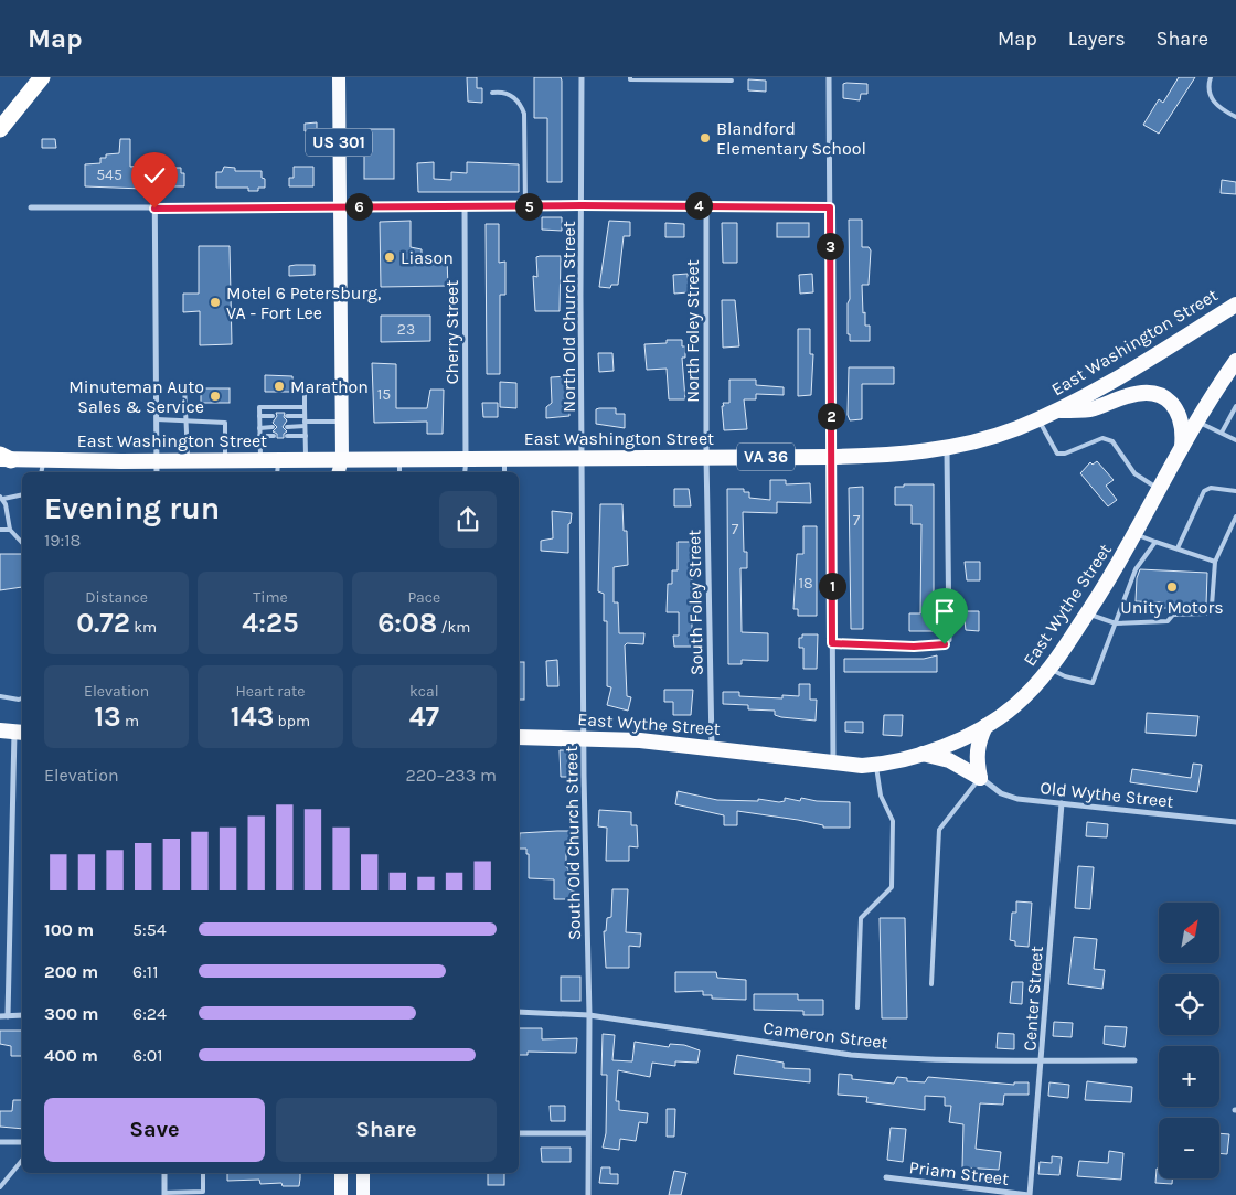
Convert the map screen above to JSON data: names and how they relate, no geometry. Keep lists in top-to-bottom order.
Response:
{
  "streets": {
    "highway": ["East Washington Street", "VA 36", "East Wythe Street"],
    "main road": ["US 301"],
    "street": [
      "North Old Church Street",
      "North Foley Street",
      "Cherry Street",
      "South Foley Street",
      "Old Wythe Street",
      "South Old Church Street",
      "Center Street",
      "Cameron Street",
      "Priam Street"
    ]
  },
  "crossings": [
    ["US 301", "East Washington Street"],
    ["North Old Church Street", "East Washington Street"],
    ["North Old Church Street", "South Old Church Street"],
    ["North Foley Street", "East Washington Street"],
    ["North Foley Street", "South Foley Street"],
    ["Cherry Street", "East Washington Street"],
    ["East Washington Street", "South Foley Street"],
    ["East Washington Street", "South Old Church Street"],
    ["South Foley Street", "East Wythe Street"],
    ["East Wythe Street", "South Old Church Street"],
    ["Old Wythe Street", "Center Street"],
    ["South Old Church Street", "Cameron Street"],
    ["Center Street", "Cameron Street"],
    ["Center Street", "Priam Street"]
  ],
  "places": [
    "Blandford Elementary School",
    "Liason",
    "Motel 6 Petersburg, VA - Fort Lee",
    "Marathon",
    "Minuteman Auto Sales & Service",
    "Unity Motors"
  ],
  "house_numbers": [
    "545",
    "23",
    "15",
    "7",
    "7",
    "18"
  ],
  "north": "top right",
  "page": {
    "header": "Map",
    "nav": ["Map", "Layers", "Share"],
    "pins": [
      "4",
      "5",
      "6",
      "3",
      "2",
      "1"
    ],
    "heading": ["Evening run", "19:18"],
    "stats": [
      ["Distance", "0.72 km"],
      ["Time", "4:25"],
      ["Pace", "6:08 /km"],
      ["Elevation", "13 m"],
      ["Heart rate", "143 bpm"],
      ["kcal", "47"]
    ],
    "chart": ["Elevation", "220–233 m"],
    "map_buttons": ["+", "−"],
    "list": [
      {
        "name": "100 m",
        "note": "5:54"
      },
      {
        "name": "200 m",
        "note": "6:11"
      },
      {
        "name": "300 m",
        "note": "6:24"
      },
      {
        "name": "400 m",
        "note": "6:01"
      }
    ],
    "buttons": ["Save", "Share"]
  }
}
